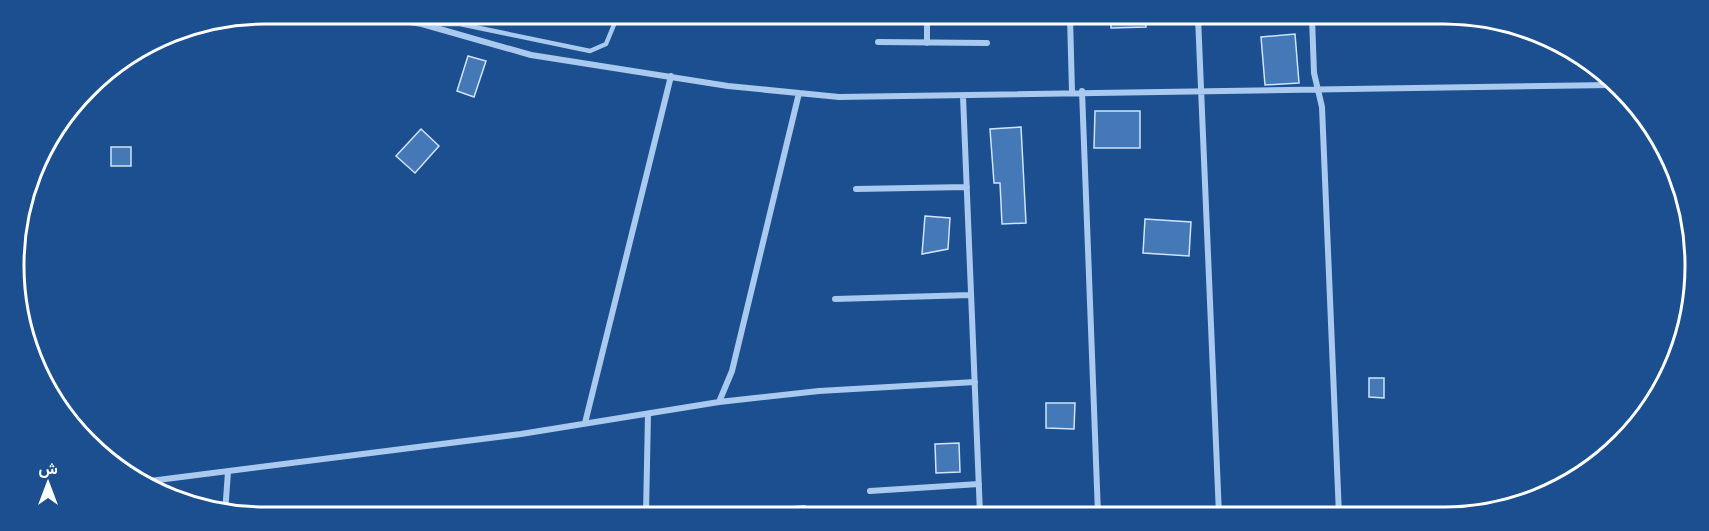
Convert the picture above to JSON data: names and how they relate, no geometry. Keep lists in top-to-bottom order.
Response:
{
  "north": "top"
}
